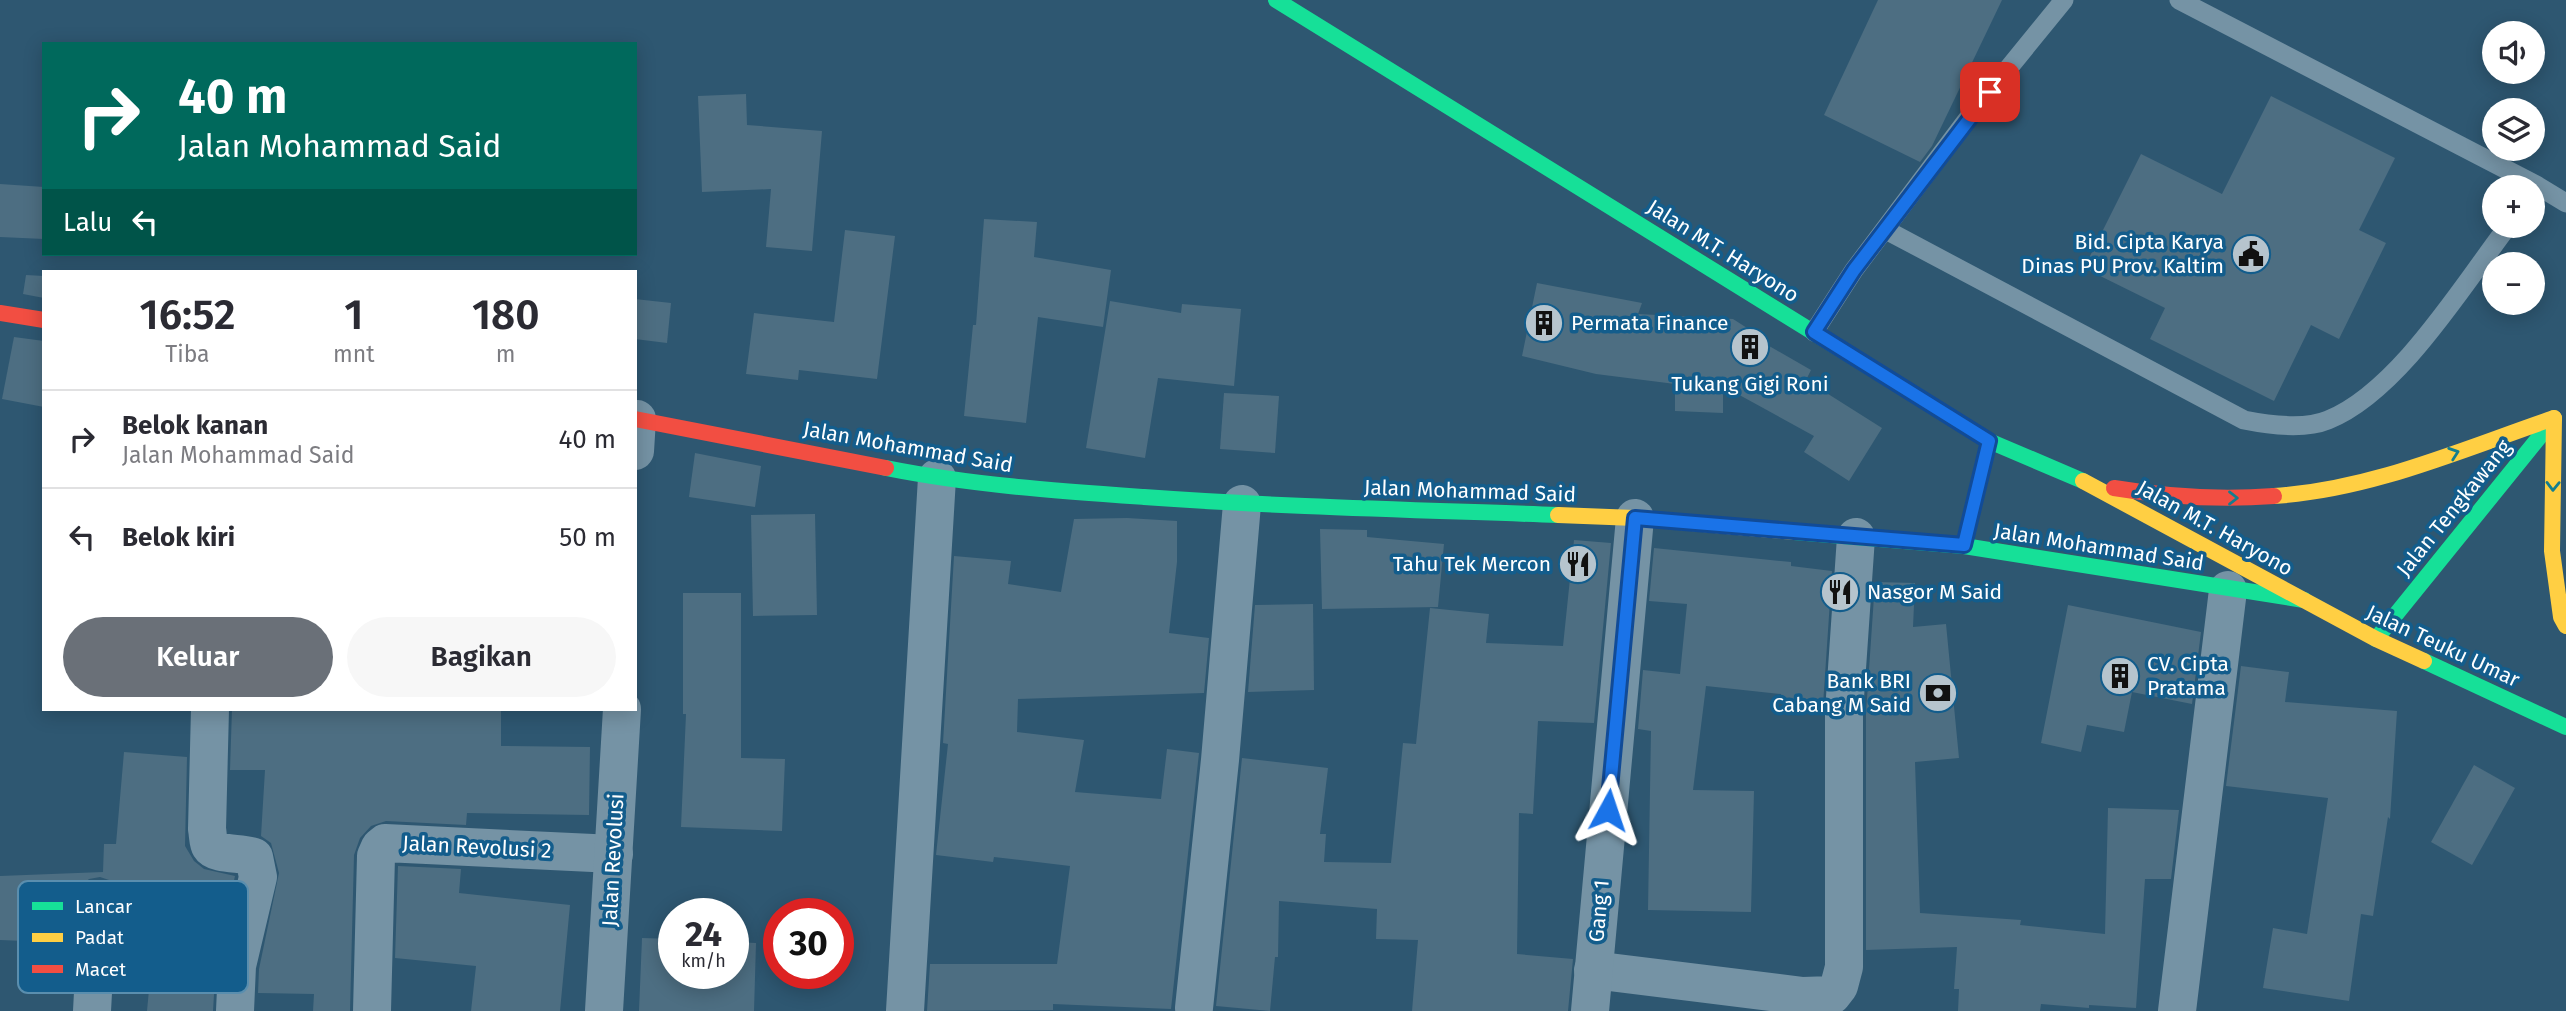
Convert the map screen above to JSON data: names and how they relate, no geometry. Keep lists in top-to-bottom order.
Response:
{
  "streets": {
    "main road": [
      "Jalan M.T. Haryono",
      "Jalan Mohammad Said",
      "Jalan Tengkawang",
      "Jalan Teuku Umar"
    ],
    "street": ["Jalan Revolusi 2", "Jalan Revolusi", "Gang 1"]
  },
  "crossings": [
    ["Jalan M.T. Haryono", "Jalan Mohammad Said"],
    ["Jalan M.T. Haryono", "Jalan Teuku Umar"],
    ["Jalan Mohammad Said", "Jalan Teuku Umar"],
    ["Jalan Mohammad Said", "Gang 1"],
    ["Jalan Tengkawang", "Jalan Teuku Umar"],
    ["Jalan Revolusi 2", "Jalan Revolusi"]
  ],
  "places": {
    "public building": ["Bid. Cipta Karya Dinas PU Prov. Kaltim"],
    "building": ["Permata Finance", "Tukang Gigi Roni", "CV. Cipta Pratama"],
    "restaurant": ["Tahu Tek Mercon", "Nasgor M Said"],
    "bank": ["Bank BRI Cabang M Said"]
  },
  "legend": ["Lancar", "Padat", "Macet"],
  "page": {
    "map_buttons": ["+", "−"],
    "turn": ["40 m", "Jalan Mohammad Said"],
    "then": "Lalu",
    "eta": [
      "16:52",
      "Tiba",
      "1",
      "mnt",
      "180",
      "m"
    ],
    "list": [
      {
        "name": "Belok kanan",
        "note": "Jalan Mohammad Said",
        "value": "40 m"
      },
      {
        "name": "Belok kiri",
        "value": "50 m"
      }
    ],
    "buttons": ["Keluar", "Bagikan"],
    "speed": "24 km/h",
    "limit": "30"
  }
}
